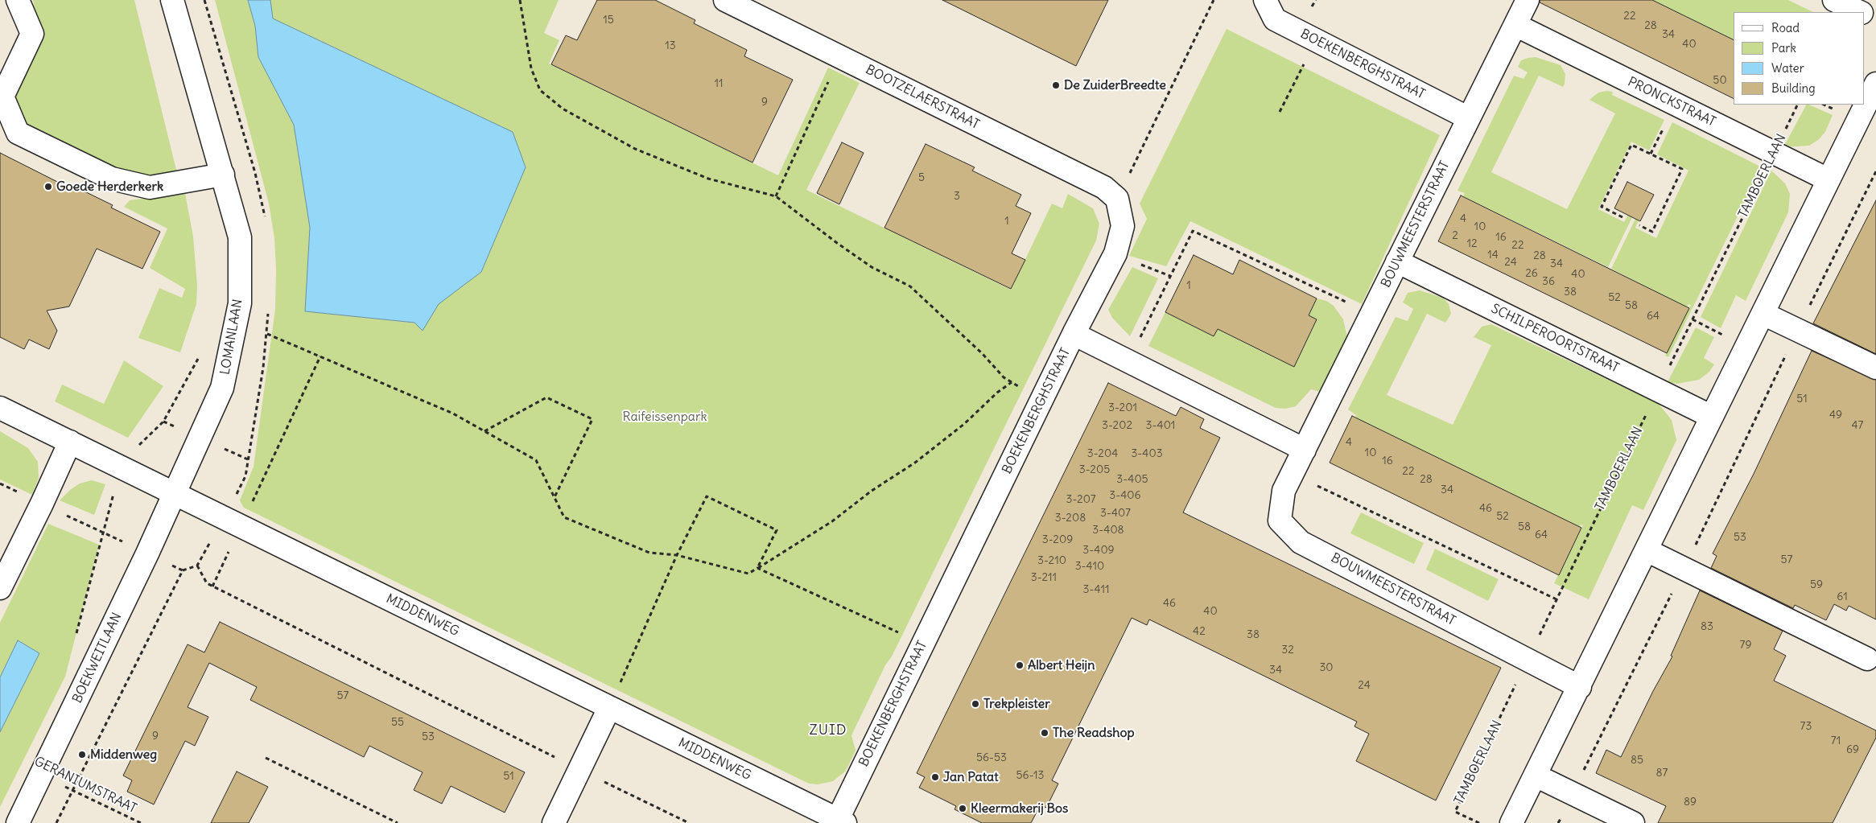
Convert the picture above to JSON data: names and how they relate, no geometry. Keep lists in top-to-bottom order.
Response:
{
  "streets": {
    "street": [
      "BOEKENBERGHSTRAAT",
      "BOOTZELAERSTRAAT",
      "PRONCKSTRAAT",
      "BOUWMEESTERSTRAAT",
      "LOMANLAAN",
      "SCHILPEROORTSTRAAT",
      "MIDDENWEG",
      "BOEKWEITLAAN"
    ],
    "path": ["TAMBOERLAAN", "GERANIUMSTRAAT"]
  },
  "crossings": [
    ["BOEKENBERGHSTRAAT", "BOOTZELAERSTRAAT"],
    ["BOEKENBERGHSTRAAT", "BOUWMEESTERSTRAAT"],
    ["BOEKENBERGHSTRAAT", "MIDDENWEG"],
    ["PRONCKSTRAAT", "TAMBOERLAAN"],
    ["PRONCKSTRAAT", "BOUWMEESTERSTRAAT"],
    ["TAMBOERLAAN", "BOUWMEESTERSTRAAT"],
    ["TAMBOERLAAN", "SCHILPEROORTSTRAAT"],
    ["BOUWMEESTERSTRAAT", "SCHILPEROORTSTRAAT"],
    ["LOMANLAAN", "MIDDENWEG"],
    ["LOMANLAAN", "BOEKWEITLAAN"],
    ["MIDDENWEG", "BOEKWEITLAAN"],
    ["BOEKWEITLAAN", "GERANIUMSTRAAT"]
  ],
  "districts": ["ZUID"],
  "parks": ["Raifeissenpark"],
  "places": [
    "De ZuiderBreedte",
    "Goede Herderkerk",
    "Albert Heijn",
    "Trekpleister",
    "The Readshop",
    "Middenweg",
    "Jan Patat",
    "Kleermakerij Bos"
  ],
  "house_numbers": [
    "22",
    "15",
    "28",
    "34",
    "40",
    "13",
    "50",
    "11",
    "9",
    "5",
    "3",
    "4",
    "1",
    "10",
    "2",
    "16",
    "12",
    "22",
    "14",
    "28",
    "24",
    "34",
    "26",
    "40",
    "36",
    "1",
    "38",
    "52",
    "58",
    "64",
    "51",
    "3-201",
    "49",
    "3-202",
    "3-401",
    "47",
    "4",
    "10",
    "3-204",
    "3-403",
    "16",
    "3-205",
    "22",
    "3-405",
    "28",
    "34",
    "3-406",
    "3-207",
    "46",
    "3-407",
    "52",
    "3-208",
    "58",
    "3-408",
    "64",
    "53",
    "3-209",
    "3-409",
    "57",
    "3-210",
    "3-410",
    "3-211",
    "59",
    "3-411",
    "61",
    "46",
    "40",
    "83",
    "42",
    "38",
    "79",
    "32",
    "30",
    "34",
    "24",
    "57",
    "55",
    "73",
    "9",
    "53",
    "71",
    "69",
    "56-53",
    "85",
    "87",
    "56-13",
    "51",
    "89"
  ],
  "legend": [
    "Road",
    "Park",
    "Water",
    "Building"
  ]
}
